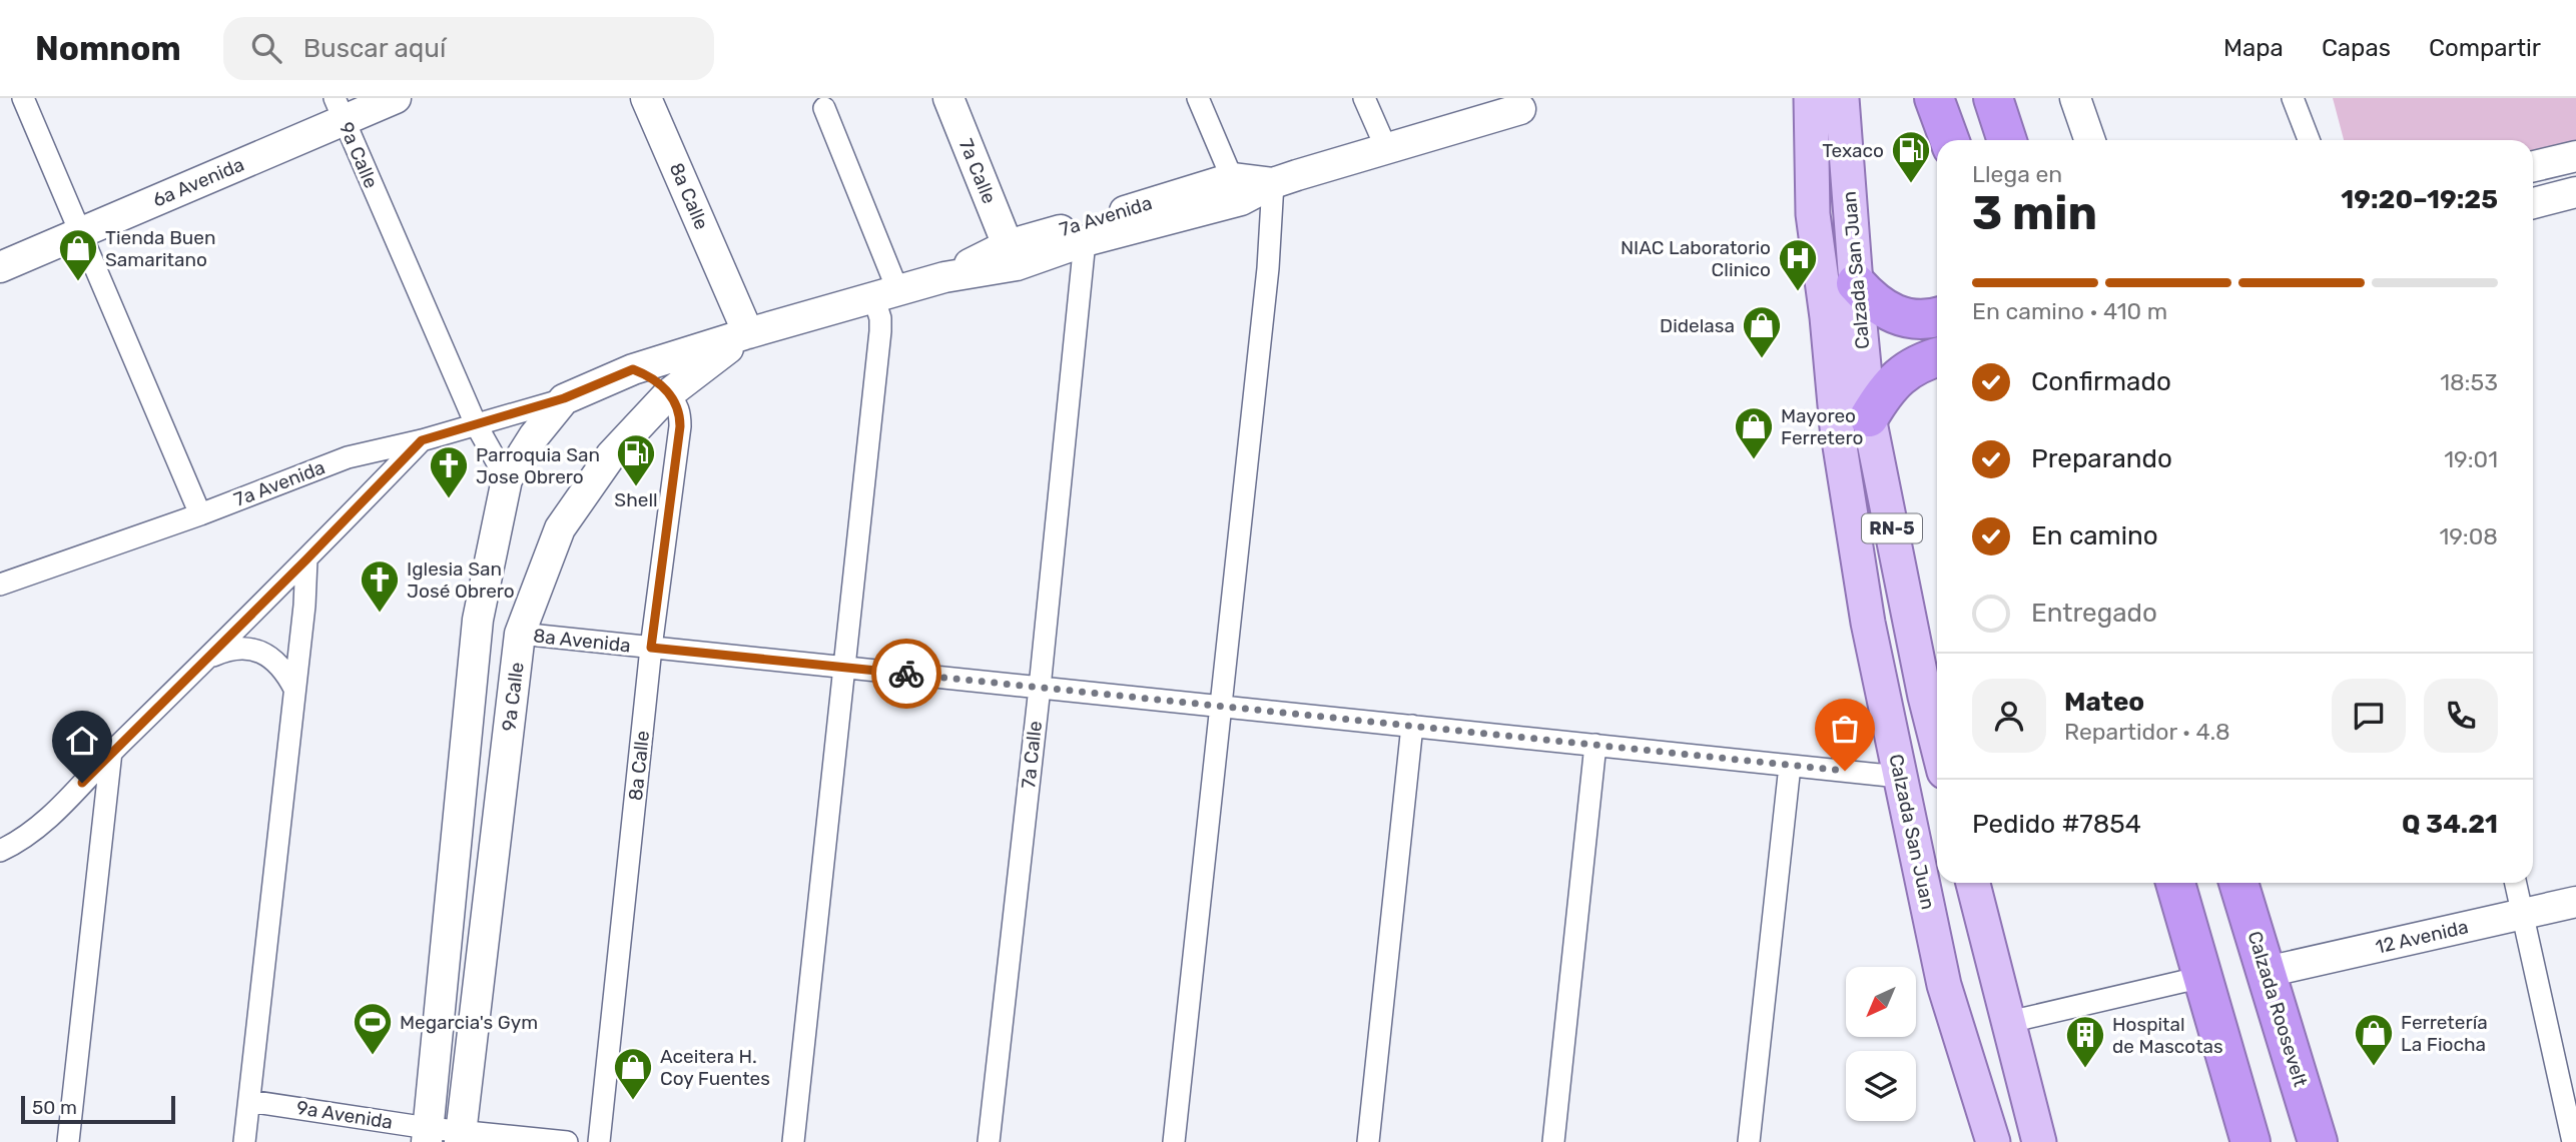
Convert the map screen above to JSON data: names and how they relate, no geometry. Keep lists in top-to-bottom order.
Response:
{
  "streets": {
    "highway": ["Calzada Roosevelt"],
    "main road": [
      "9a Calle",
      "7a Calle",
      "6a Avenida",
      "8a Calle",
      "7a Avenida",
      "Calzada San Juan",
      "RN-5",
      "12 Avenida"
    ],
    "street": ["8a Avenida", "9a Avenida"]
  },
  "crossings": [
    ["9a Calle", "6a Avenida"],
    ["9a Calle", "8a Calle"],
    ["9a Calle", "7a Avenida"],
    ["9a Calle", "8a Avenida"],
    ["9a Calle", "9a Avenida"],
    ["7a Calle", "7a Avenida"],
    ["7a Calle", "8a Avenida"],
    ["8a Calle", "7a Avenida"],
    ["8a Calle", "8a Avenida"],
    ["Calzada San Juan", "8a Avenida"],
    ["12 Avenida", "Calzada Roosevelt"]
  ],
  "places": {
    "fuel station": ["Texaco", "Shell"],
    "shop": [
      "Tienda Buen Samaritano",
      "Didelasa",
      "Mayoreo Ferretero",
      "Ferretería La Fiocha",
      "Aceitera H. Coy Fuentes"
    ],
    "hospital": ["NIAC Laboratorio Clinico"],
    "church": ["Parroquia San Jose Obrero", "Iglesia San José Obrero"],
    "sports": ["Megarcia's Gym"],
    "building": ["Hospital de Mascotas"]
  },
  "scale_bar": "50 m",
  "north": "bottom left",
  "page": {
    "header": "Nomnom",
    "search": "Buscar aquí",
    "nav": ["Mapa", "Capas", "Compartir"],
    "heading": ["3 min", "Llega en", "19:20–19:25"],
    "panel": [
      "Mateo",
      "Repartidor · 4.8",
      "Pedido #7854",
      "Q 34.21"
    ],
    "bar": "En camino · 410 m",
    "list": [
      ["Confirmado", "18:53"],
      ["Preparando", "19:01"],
      ["En camino", "19:08"],
      "Entregado"
    ],
    "scale": "50 m"
  }
}
